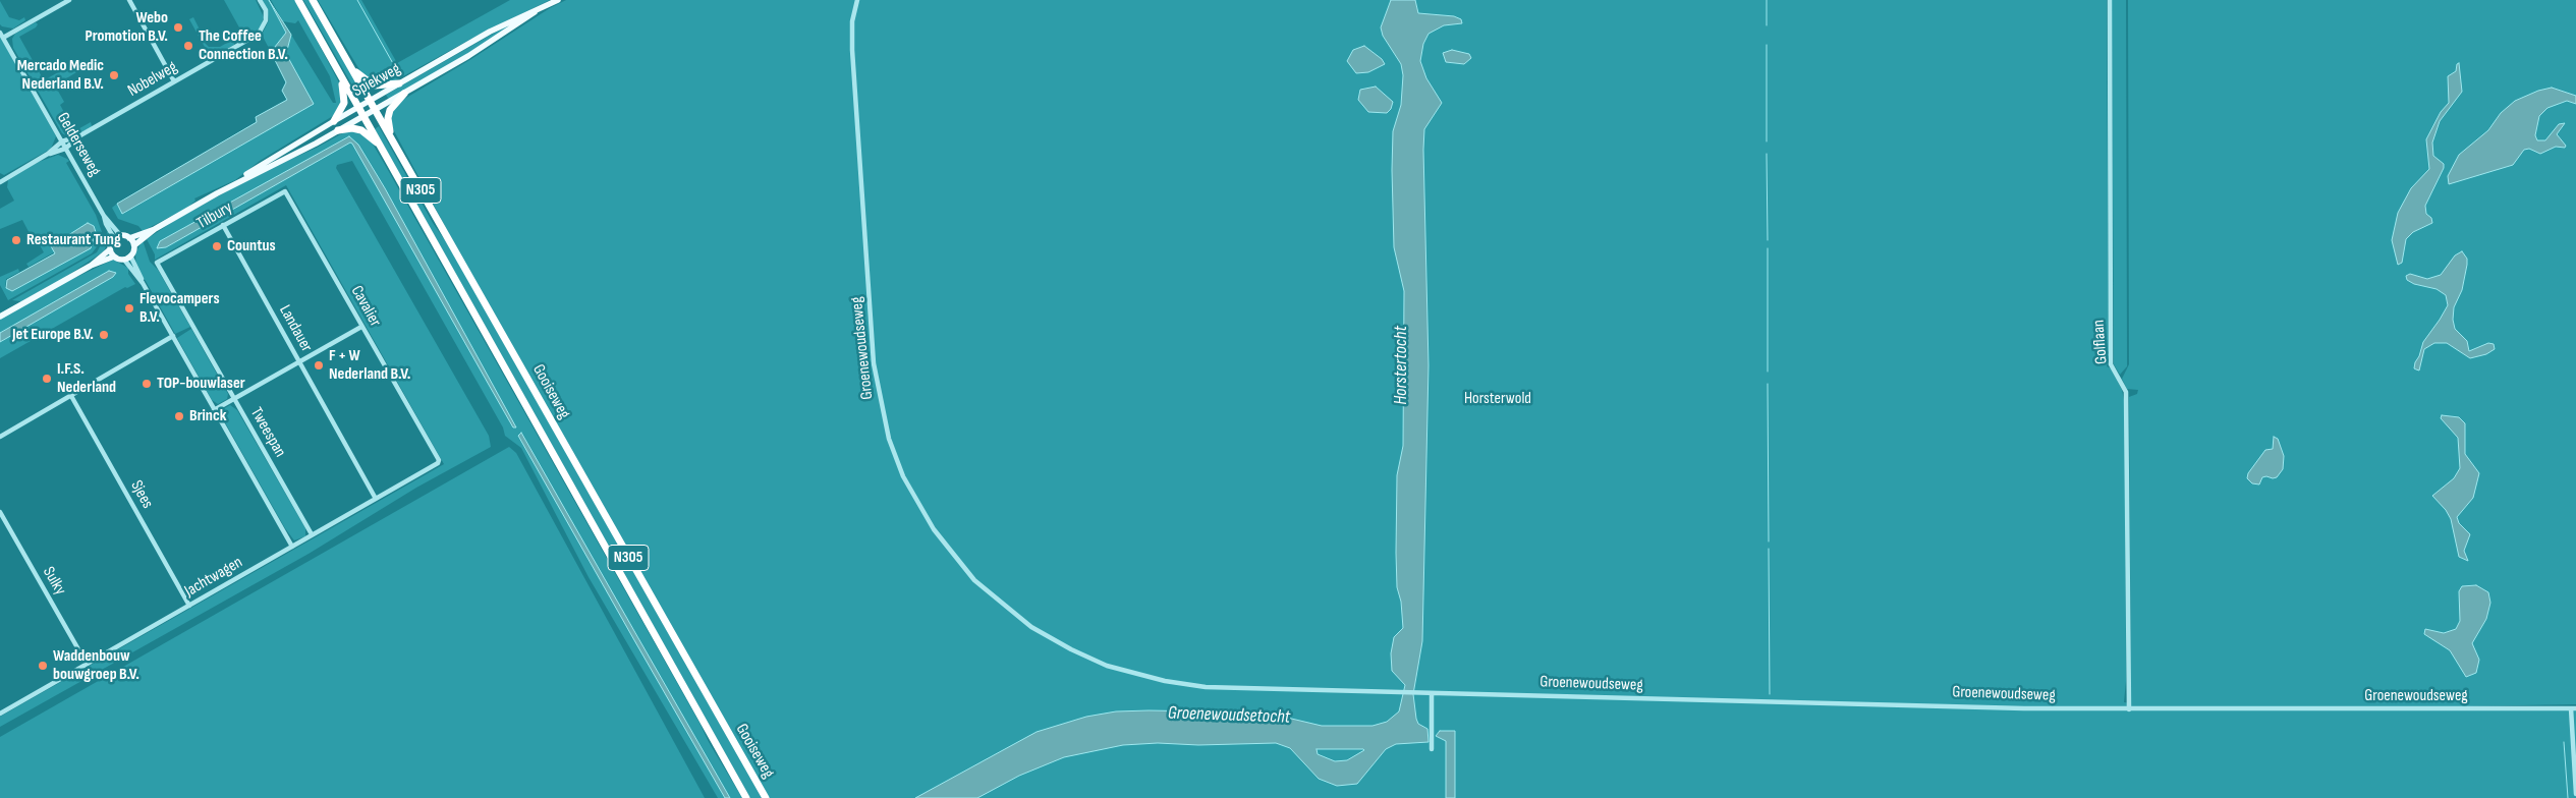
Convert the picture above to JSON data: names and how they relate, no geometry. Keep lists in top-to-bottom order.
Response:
{
  "streets": {
    "highway": ["N305", "Gooiseweg"],
    "main road": ["Spiekweg"],
    "street": [
      "Nobelweg",
      "Gelderseweg",
      "Tilbury",
      "Cavalier",
      "Landauer",
      "Golflaan",
      "Groenewoudseweg",
      "Tweespan",
      "Sjees",
      "Jachtwagen",
      "Sulky"
    ]
  },
  "crossings": [
    ["Nobelweg", "Gelderseweg"],
    ["Spiekweg", "Gelderseweg"],
    ["Spiekweg", "Gooiseweg"],
    ["Tilbury", "Cavalier"],
    ["Tilbury", "Landauer"],
    ["Tilbury", "Tweespan"],
    ["Cavalier", "Jachtwagen"],
    ["Landauer", "Jachtwagen"],
    ["Golflaan", "Groenewoudseweg"],
    ["Tweespan", "Jachtwagen"],
    ["Sjees", "Jachtwagen"],
    ["Jachtwagen", "Sulky"]
  ],
  "water": ["Horstertocht", "Groenewoudsetocht"],
  "parks": ["Horsterwold"],
  "places": [
    "Webo Promotion B.V.",
    "The Coffee Connection B.V.",
    "Mercado Medic Nederland B.V.",
    "Restaurant Tung",
    "Countus",
    "Flevocampers B.V.",
    "Jet Europe B.V.",
    "F + W Nederland B.V.",
    "I.F.S. Nederland",
    "TOP-bouwlaser",
    "Brinck",
    "Waddenbouw bouwgroep B.V."
  ]
}
